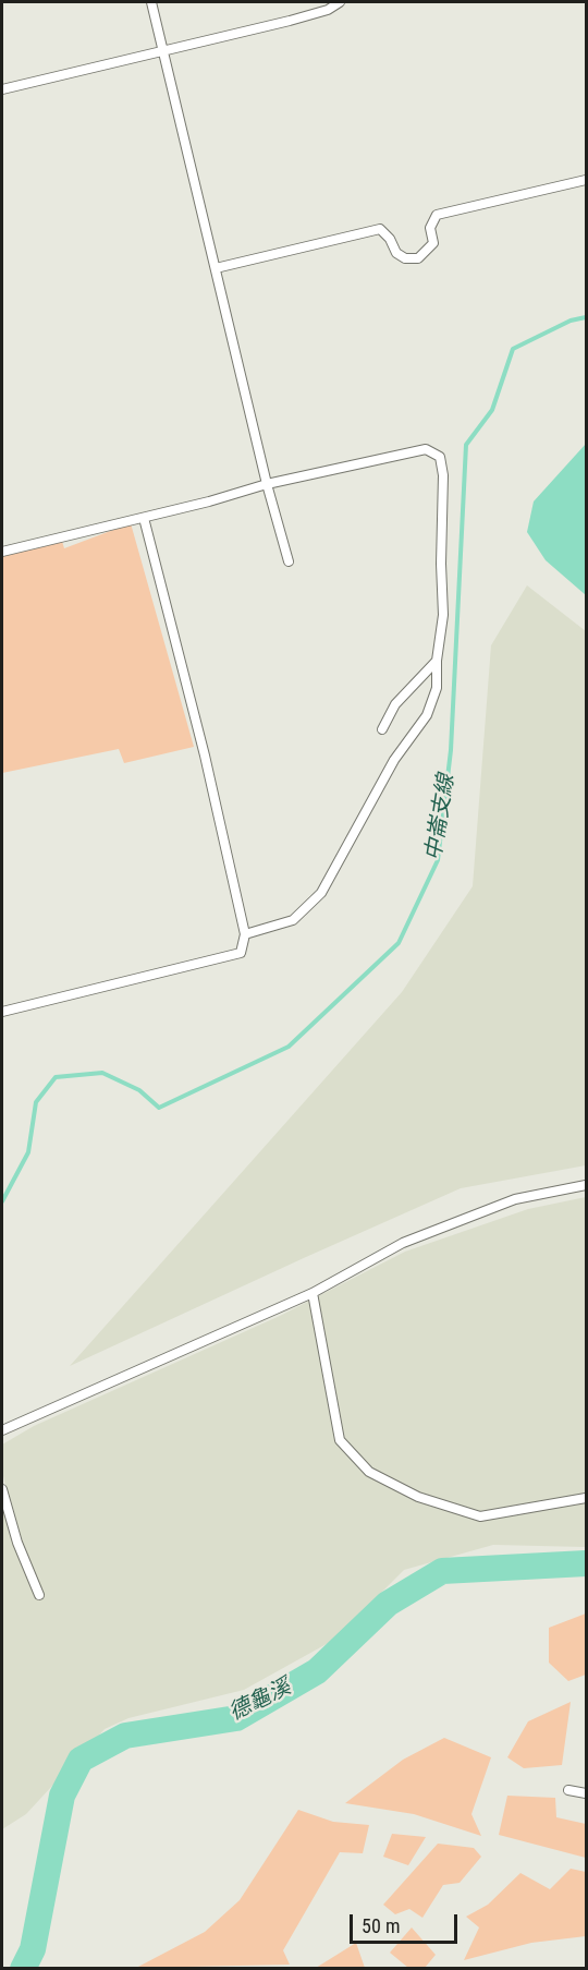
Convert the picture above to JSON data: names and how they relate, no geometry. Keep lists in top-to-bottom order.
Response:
{
  "water": ["中崙支線", "德龜溪"],
  "scale_bar": "50 m"
}
